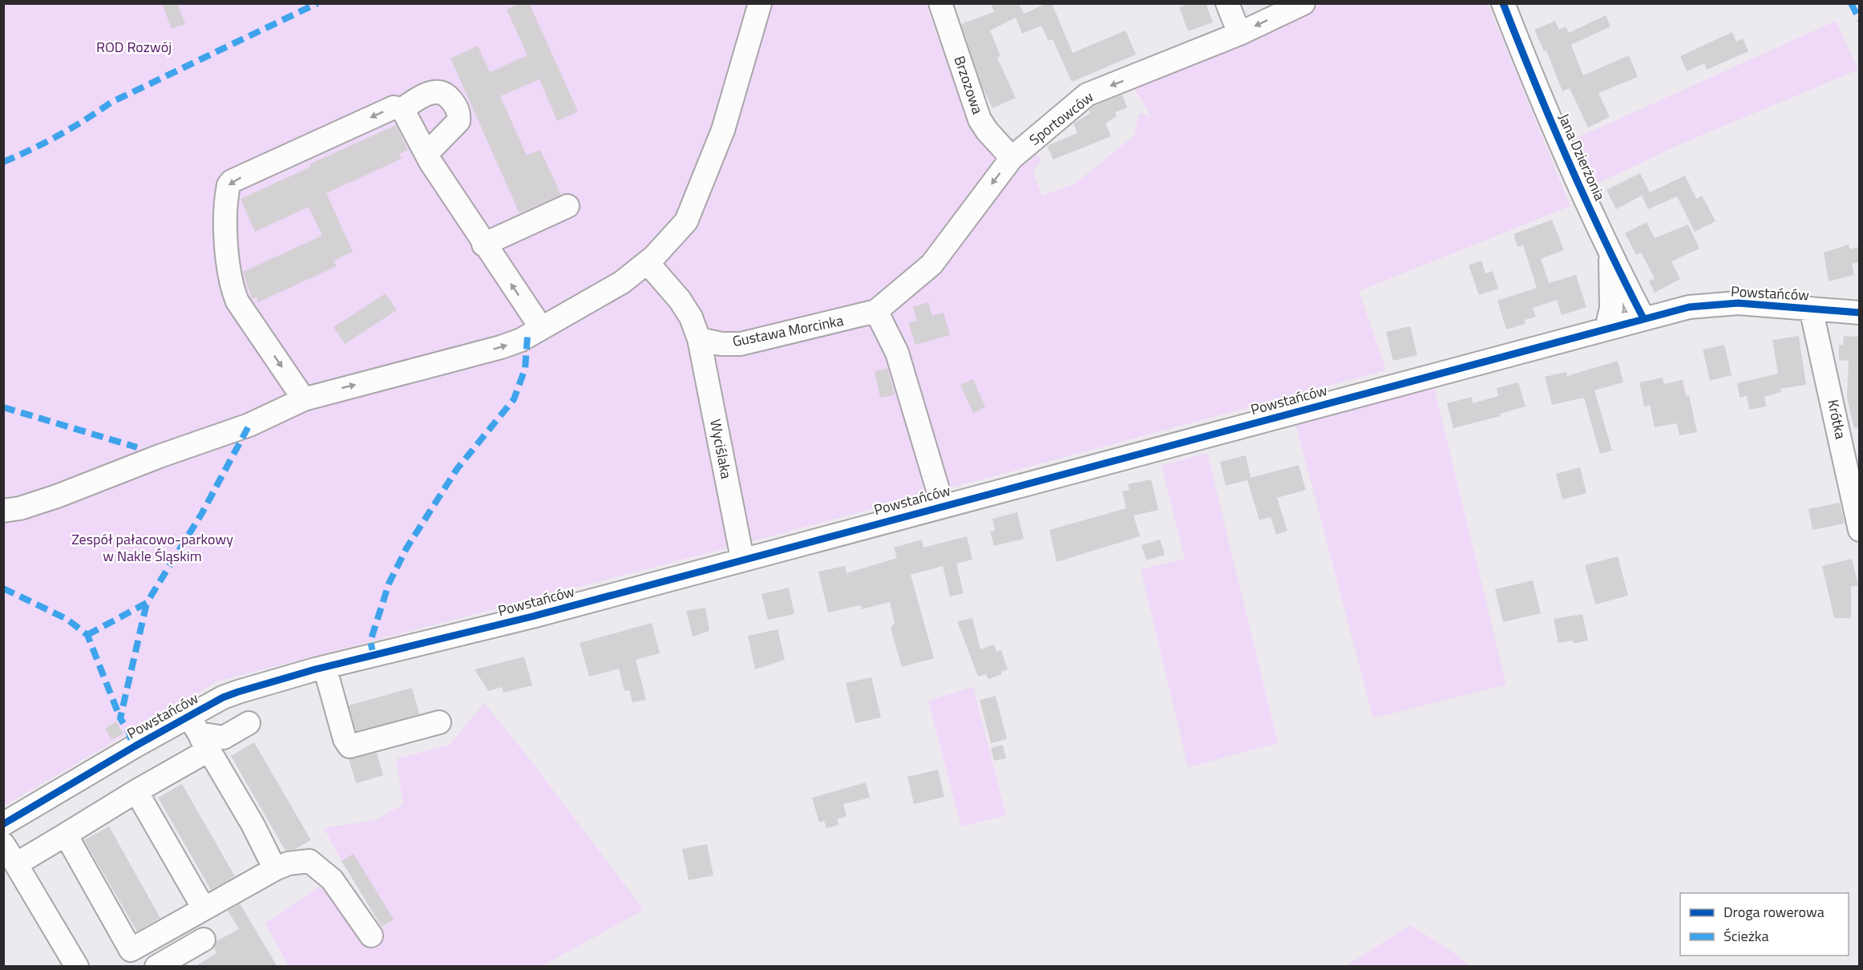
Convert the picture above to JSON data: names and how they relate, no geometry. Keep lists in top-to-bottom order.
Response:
{
  "streets": {
    "street": [
      "Brzozowa",
      "Sportowców",
      "Jana Dzierżonia",
      "Powstańców",
      "Gustawa Morcinka",
      "Krótka",
      "Wyciślaka"
    ]
  },
  "crossings": [
    ["Brzozowa", "Sportowców"],
    ["Sportowców", "Gustawa Morcinka"],
    ["Jana Dzierżonia", "Powstańców"],
    ["Powstańców", "Krótka"],
    ["Powstańców", "Wyciślaka"],
    ["Gustawa Morcinka", "Wyciślaka"]
  ],
  "one_way": ["Sportowców"],
  "parks": ["ROD Rozwój", "Zespół pałacowo-parkowy w Nakle Śląskim"],
  "legend": ["Droga rowerowa", "Ścieżka"]
}
